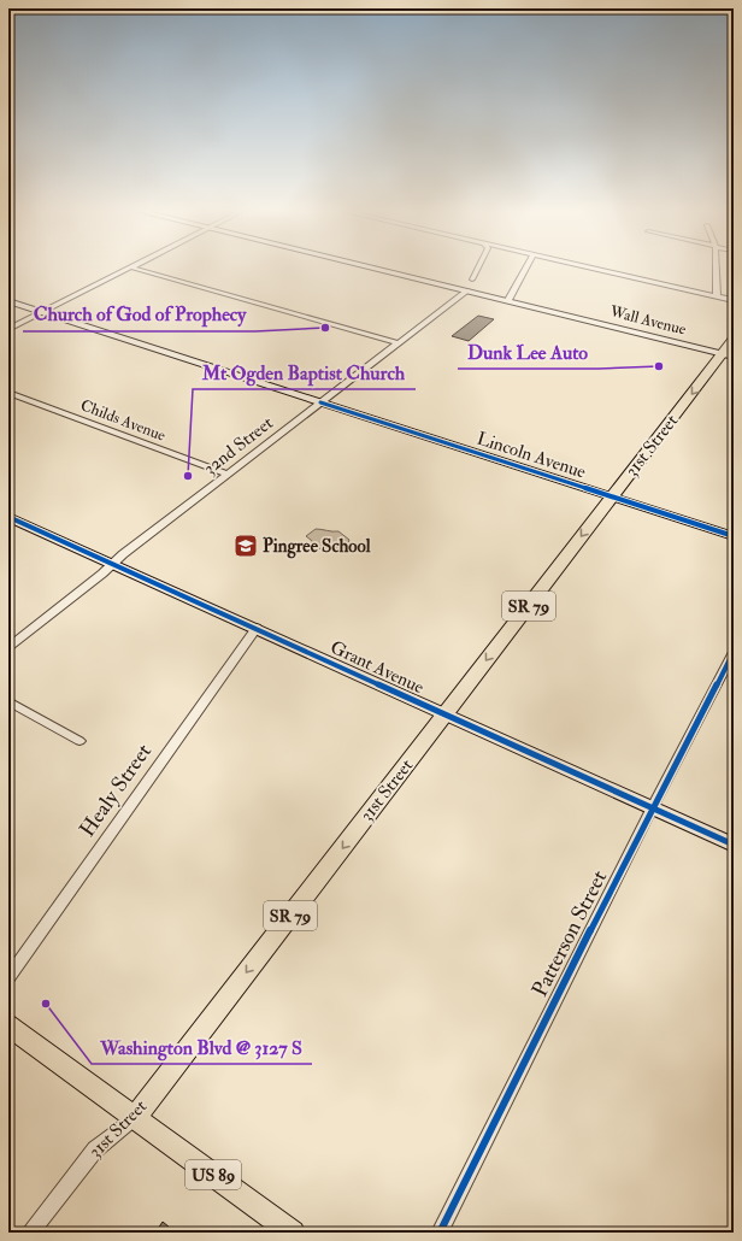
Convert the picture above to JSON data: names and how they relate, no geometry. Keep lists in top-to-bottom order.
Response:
{
  "streets": {
    "main road": ["31st Street", "SR 79", "US 89"],
    "street": [
      "Wall Avenue",
      "Childs Avenue",
      "32nd Street",
      "Lincoln Avenue",
      "Grant Avenue",
      "Healy Street",
      "Patterson Street"
    ]
  },
  "crossings": [
    ["Wall Avenue", "32nd Street"],
    ["Wall Avenue", "31st Street"],
    ["Childs Avenue", "32nd Street"],
    ["32nd Street", "Lincoln Avenue"],
    ["32nd Street", "Grant Avenue"],
    ["31st Street", "Lincoln Avenue"],
    ["31st Street", "Grant Avenue"],
    ["31st Street", "US 89"],
    ["Grant Avenue", "Healy Street"],
    ["Grant Avenue", "Patterson Street"]
  ],
  "one_way": ["31st Street"],
  "places": {
    "other": [
      "Church of God of Prophecy",
      "Dunk Lee Auto",
      "Mt Ogden Baptist Church",
      "Washington Blvd @ 3127 S"
    ],
    "school or university": ["Pingree School"]
  }
}
